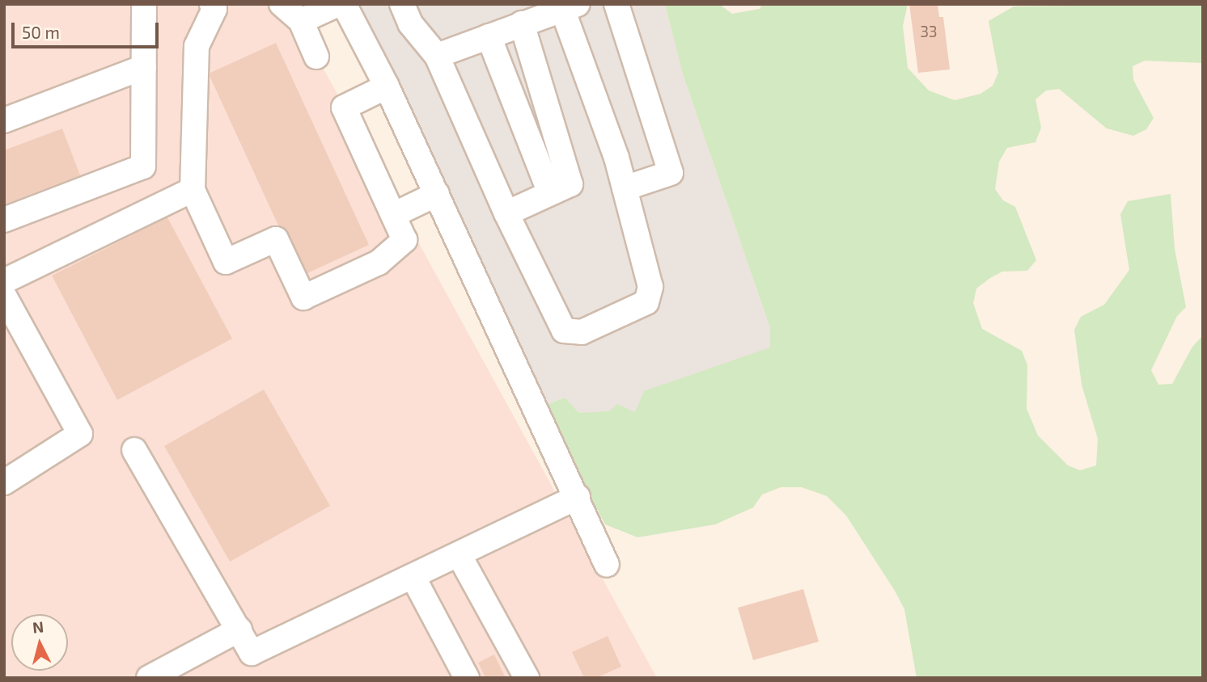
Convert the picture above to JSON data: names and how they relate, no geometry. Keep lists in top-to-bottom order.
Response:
{
  "house_numbers": ["33"],
  "scale_bar": "50 m",
  "north": "top"
}
